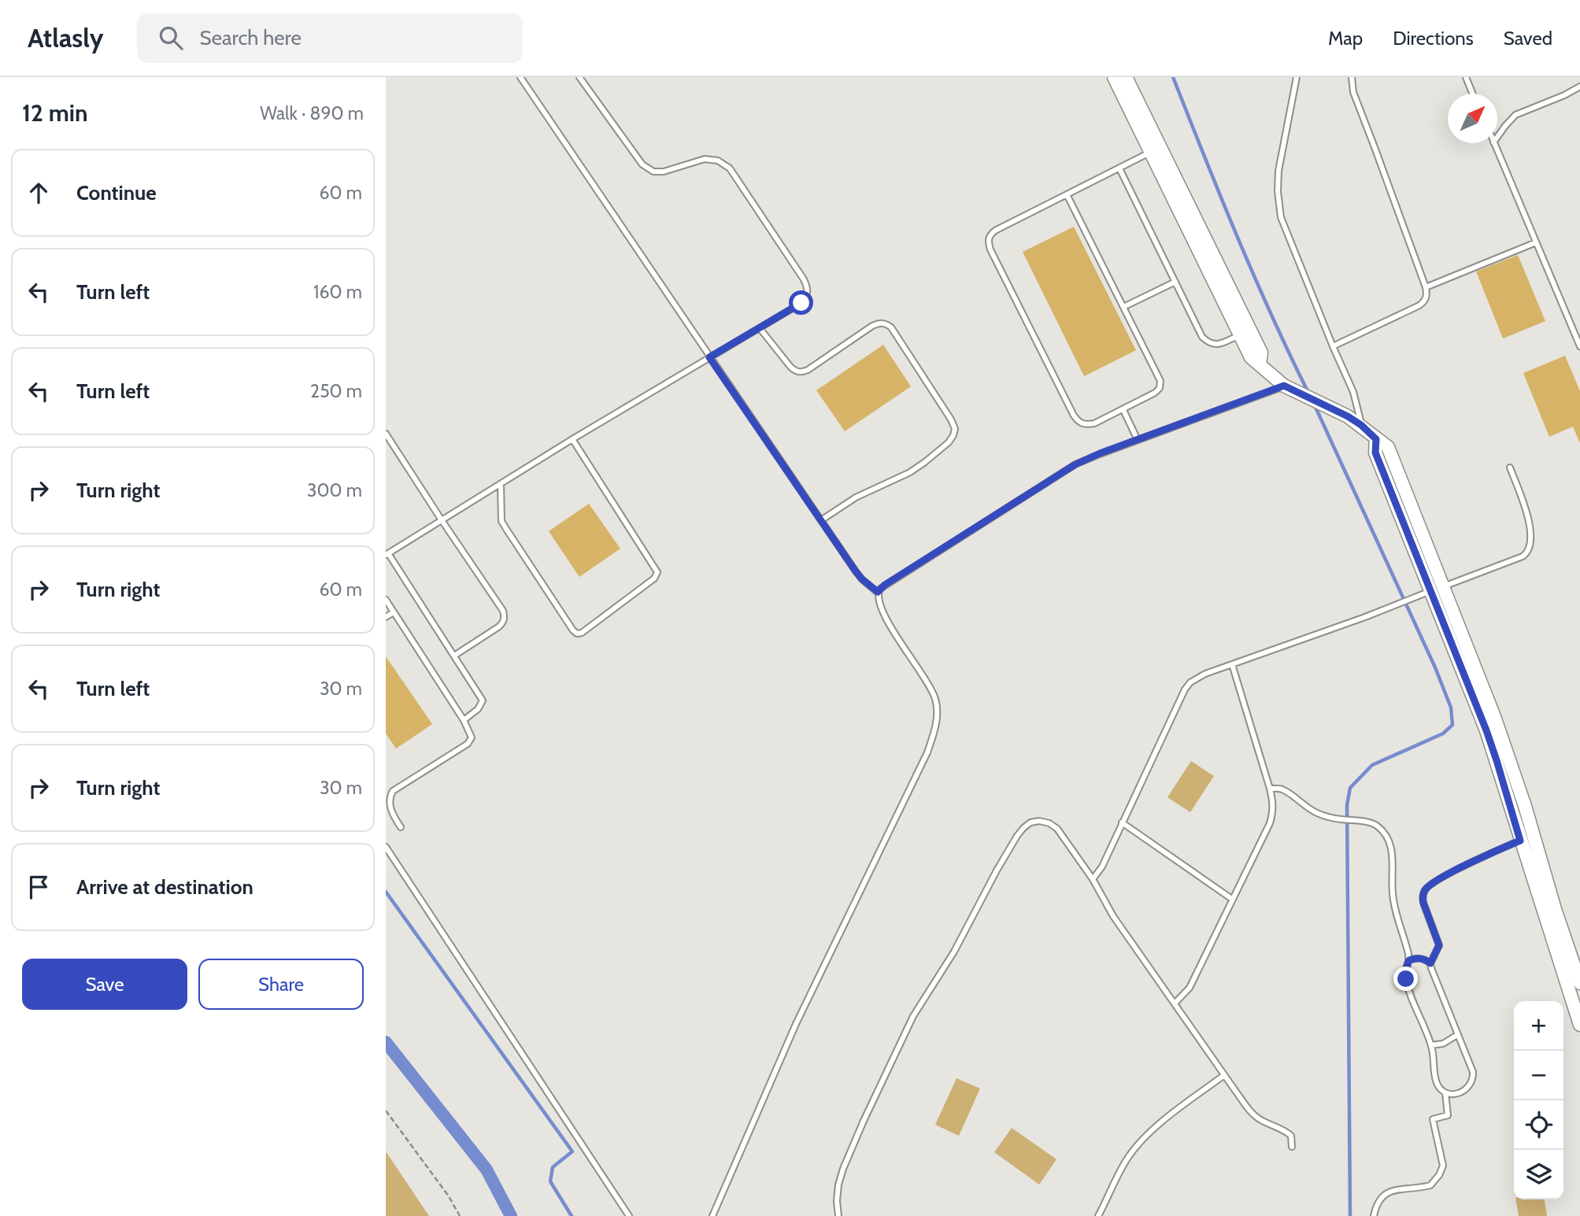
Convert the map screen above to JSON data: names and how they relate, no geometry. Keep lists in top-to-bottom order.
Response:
{
  "north": "top right",
  "page": {
    "header": "Atlasly",
    "search": "Search here",
    "nav": ["Map", "Directions", "Saved"],
    "heading": ["12 min", "Walk · 890 m"],
    "list": [
      ["Continue", "60 m"],
      ["Turn left", "160 m"],
      ["Turn left", "250 m"],
      ["Turn right", "300 m"],
      ["Turn right", "60 m"],
      ["Turn left", "30 m"],
      ["Turn right", "30 m"],
      "Arrive at destination"
    ],
    "buttons": ["Save", "Share"],
    "map_buttons": ["+", "−"]
  }
}
